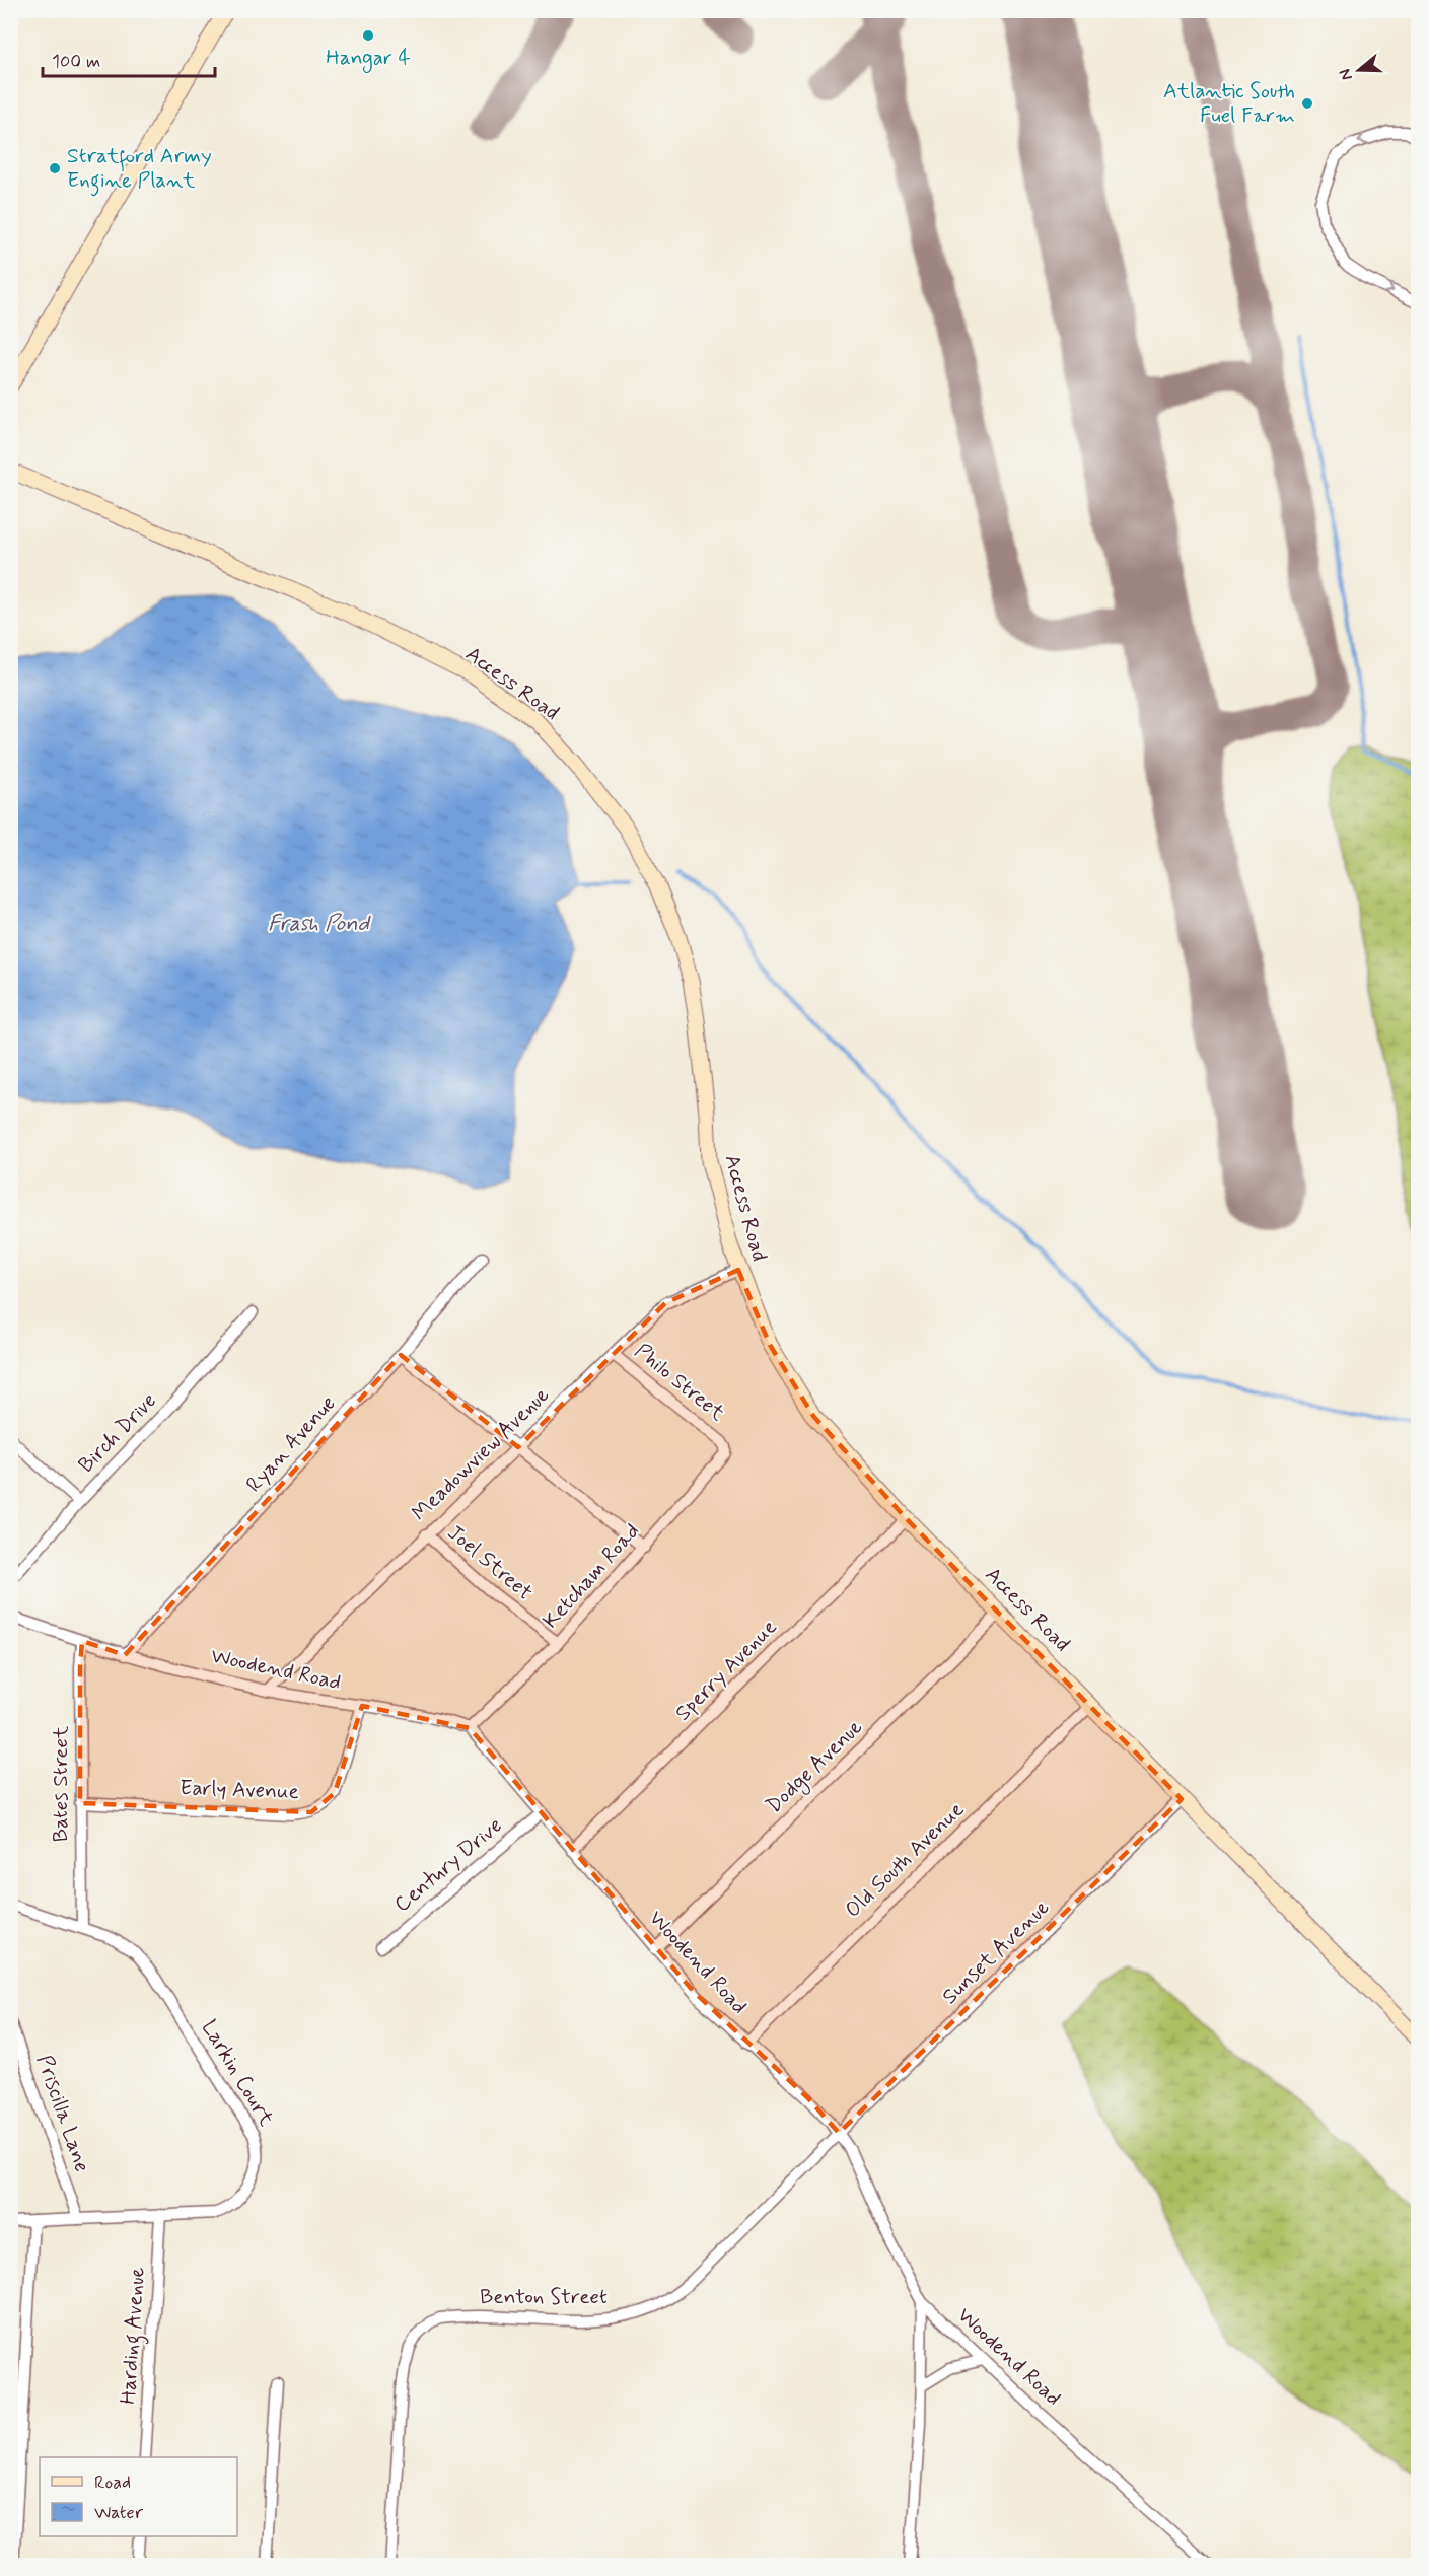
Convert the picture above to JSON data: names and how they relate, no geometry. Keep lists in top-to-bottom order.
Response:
{
  "streets": {
    "main road": ["Access Road"],
    "street": [
      "Philo Street",
      "Birch Drive",
      "Ryan Avenue",
      "Meadowview Avenue",
      "Joel Street",
      "Ketcham Road",
      "Woodend Road",
      "Sperry Avenue",
      "Dodge Avenue",
      "Bates Street",
      "Early Avenue",
      "Old South Avenue",
      "Century Drive",
      "Sunset Avenue",
      "Larkin Court",
      "Priscilla Lane",
      "Benton Street",
      "Harding Avenue"
    ]
  },
  "crossings": [
    ["Access Road", "Meadowview Avenue"],
    ["Access Road", "Sperry Avenue"],
    ["Access Road", "Dodge Avenue"],
    ["Access Road", "Old South Avenue"],
    ["Access Road", "Sunset Avenue"],
    ["Philo Street", "Meadowview Avenue"],
    ["Philo Street", "Ketcham Road"],
    ["Ryan Avenue", "Woodend Road"],
    ["Meadowview Avenue", "Joel Street"],
    ["Meadowview Avenue", "Woodend Road"],
    ["Joel Street", "Ketcham Road"],
    ["Ketcham Road", "Woodend Road"],
    ["Woodend Road", "Sperry Avenue"],
    ["Woodend Road", "Dodge Avenue"],
    ["Woodend Road", "Bates Street"],
    ["Woodend Road", "Early Avenue"],
    ["Woodend Road", "Old South Avenue"],
    ["Woodend Road", "Century Drive"],
    ["Woodend Road", "Sunset Avenue"],
    ["Woodend Road", "Benton Street"],
    ["Bates Street", "Early Avenue"],
    ["Bates Street", "Larkin Court"],
    ["Sunset Avenue", "Benton Street"],
    ["Larkin Court", "Priscilla Lane"],
    ["Larkin Court", "Harding Avenue"]
  ],
  "water": ["Frash Pond"],
  "places": ["Hangar 4", "Atlantic South Fuel Farm", "Stratford Army Engine Plant"],
  "legend": ["Road", "Water"],
  "scale_bar": "100 m",
  "north": "left"
}
